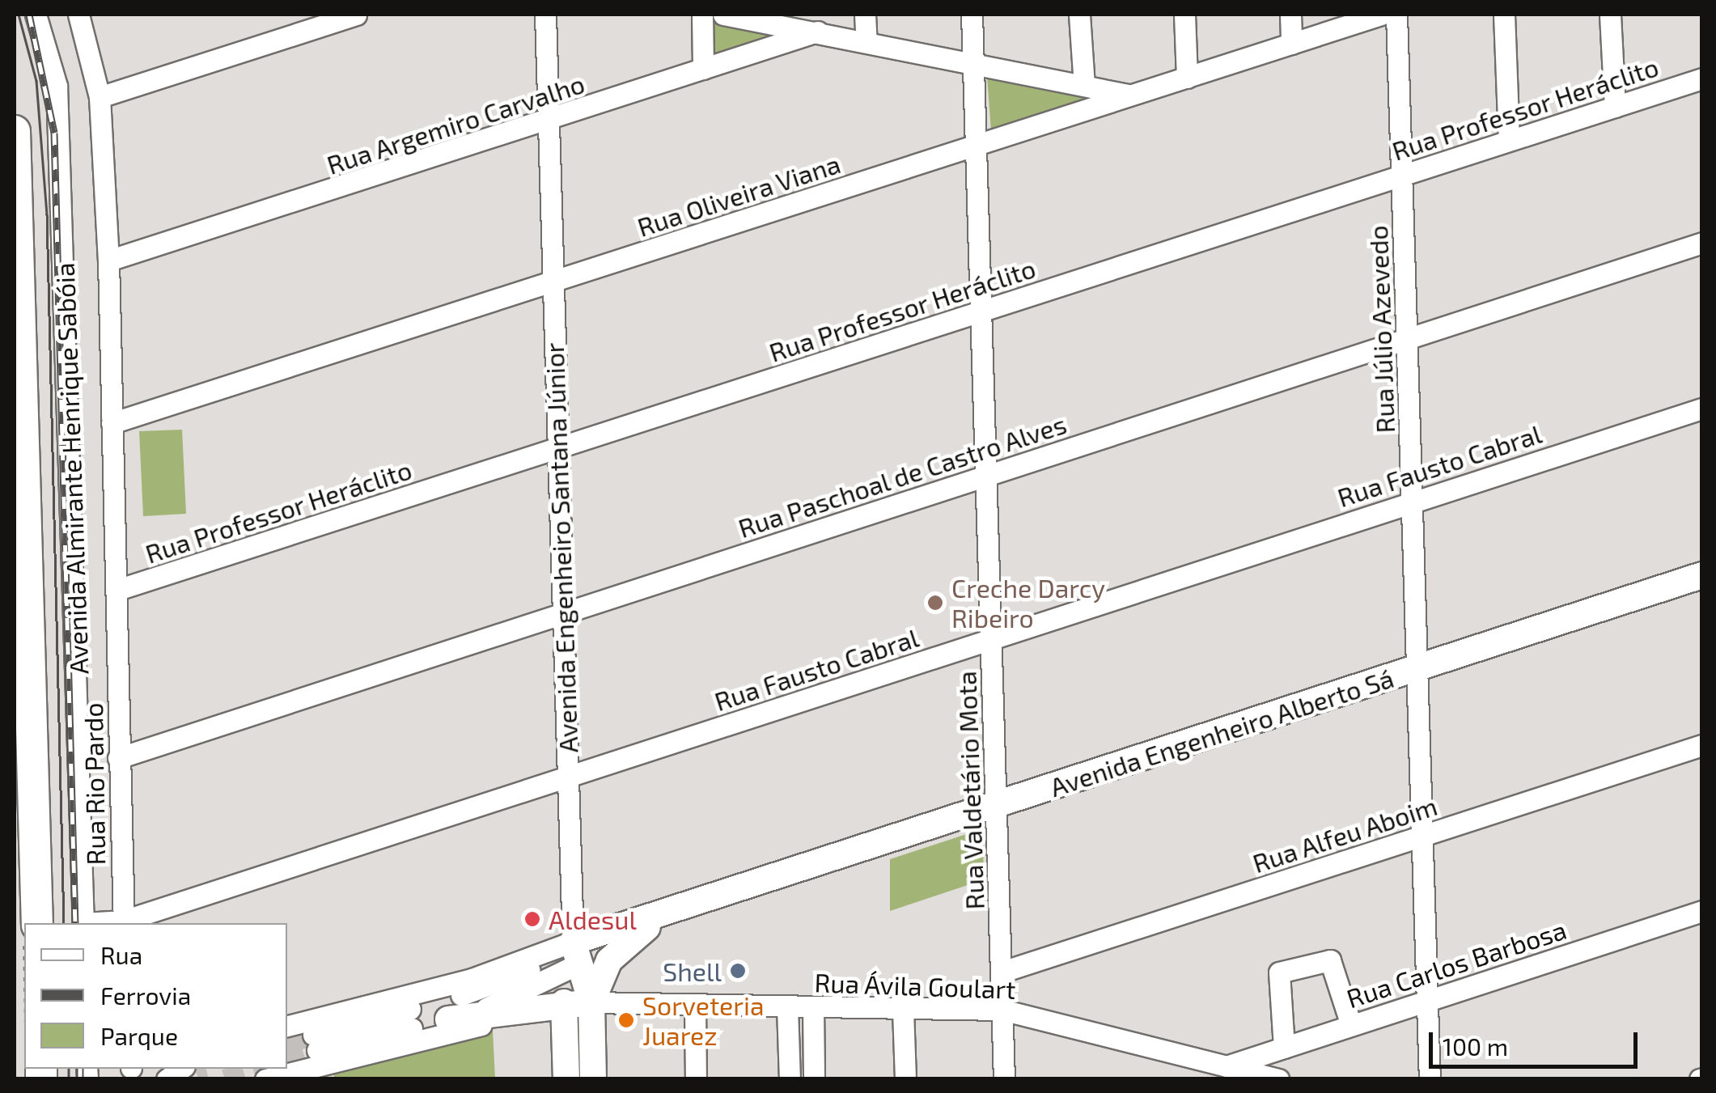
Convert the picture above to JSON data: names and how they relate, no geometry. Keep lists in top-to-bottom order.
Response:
{
  "streets": {
    "highway": ["Avenida Almirante Henrique Sabóia"],
    "main road": ["Avenida Engenheiro Santana Júnior", "Avenida Engenheiro Alberto Sá"],
    "street": [
      "Rua Professor Heráclito",
      "Rua Argemiro Carvalho",
      "Rua Oliveira Viana",
      "Rua Júlio Azevedo",
      "Rua Fausto Cabral",
      "Rua Paschoal de Castro Alves",
      "Rua Rio Pardo",
      "Rua Valdetário Mota",
      "Rua Alfeu Aboim",
      "Rua Carlos Barbosa",
      "Rua Ávila Goulart"
    ]
  },
  "crossings": [
    ["Rua Professor Heráclito", "Rua Júlio Azevedo"],
    ["Rua Professor Heráclito", "Avenida Engenheiro Santana Júnior"],
    ["Rua Professor Heráclito", "Rua Rio Pardo"],
    ["Rua Professor Heráclito", "Rua Valdetário Mota"],
    ["Rua Argemiro Carvalho", "Avenida Engenheiro Santana Júnior"],
    ["Rua Argemiro Carvalho", "Rua Rio Pardo"],
    ["Rua Oliveira Viana", "Avenida Engenheiro Santana Júnior"],
    ["Rua Oliveira Viana", "Rua Rio Pardo"],
    ["Rua Oliveira Viana", "Rua Valdetário Mota"],
    ["Rua Júlio Azevedo", "Rua Fausto Cabral"],
    ["Rua Júlio Azevedo", "Rua Paschoal de Castro Alves"],
    ["Rua Júlio Azevedo", "Avenida Engenheiro Alberto Sá"],
    ["Rua Júlio Azevedo", "Rua Alfeu Aboim"],
    ["Rua Júlio Azevedo", "Rua Carlos Barbosa"],
    ["Rua Fausto Cabral", "Avenida Engenheiro Santana Júnior"],
    ["Rua Fausto Cabral", "Rua Rio Pardo"],
    ["Rua Fausto Cabral", "Rua Valdetário Mota"],
    ["Rua Paschoal de Castro Alves", "Avenida Engenheiro Santana Júnior"],
    ["Rua Paschoal de Castro Alves", "Rua Rio Pardo"],
    ["Rua Paschoal de Castro Alves", "Rua Valdetário Mota"],
    ["Avenida Engenheiro Santana Júnior", "Avenida Engenheiro Alberto Sá"],
    ["Avenida Engenheiro Santana Júnior", "Rua Ávila Goulart"],
    ["Avenida Engenheiro Alberto Sá", "Rua Valdetário Mota"],
    ["Rua Valdetário Mota", "Rua Alfeu Aboim"],
    ["Rua Valdetário Mota", "Rua Ávila Goulart"],
    ["Rua Carlos Barbosa", "Rua Ávila Goulart"]
  ],
  "places": [
    "Creche Darcy Ribeiro",
    "Aldesul",
    "Shell",
    "Sorveteria Juarez"
  ],
  "legend": ["Rua", "Ferrovia", "Parque"],
  "scale_bar": "100 m"
}
